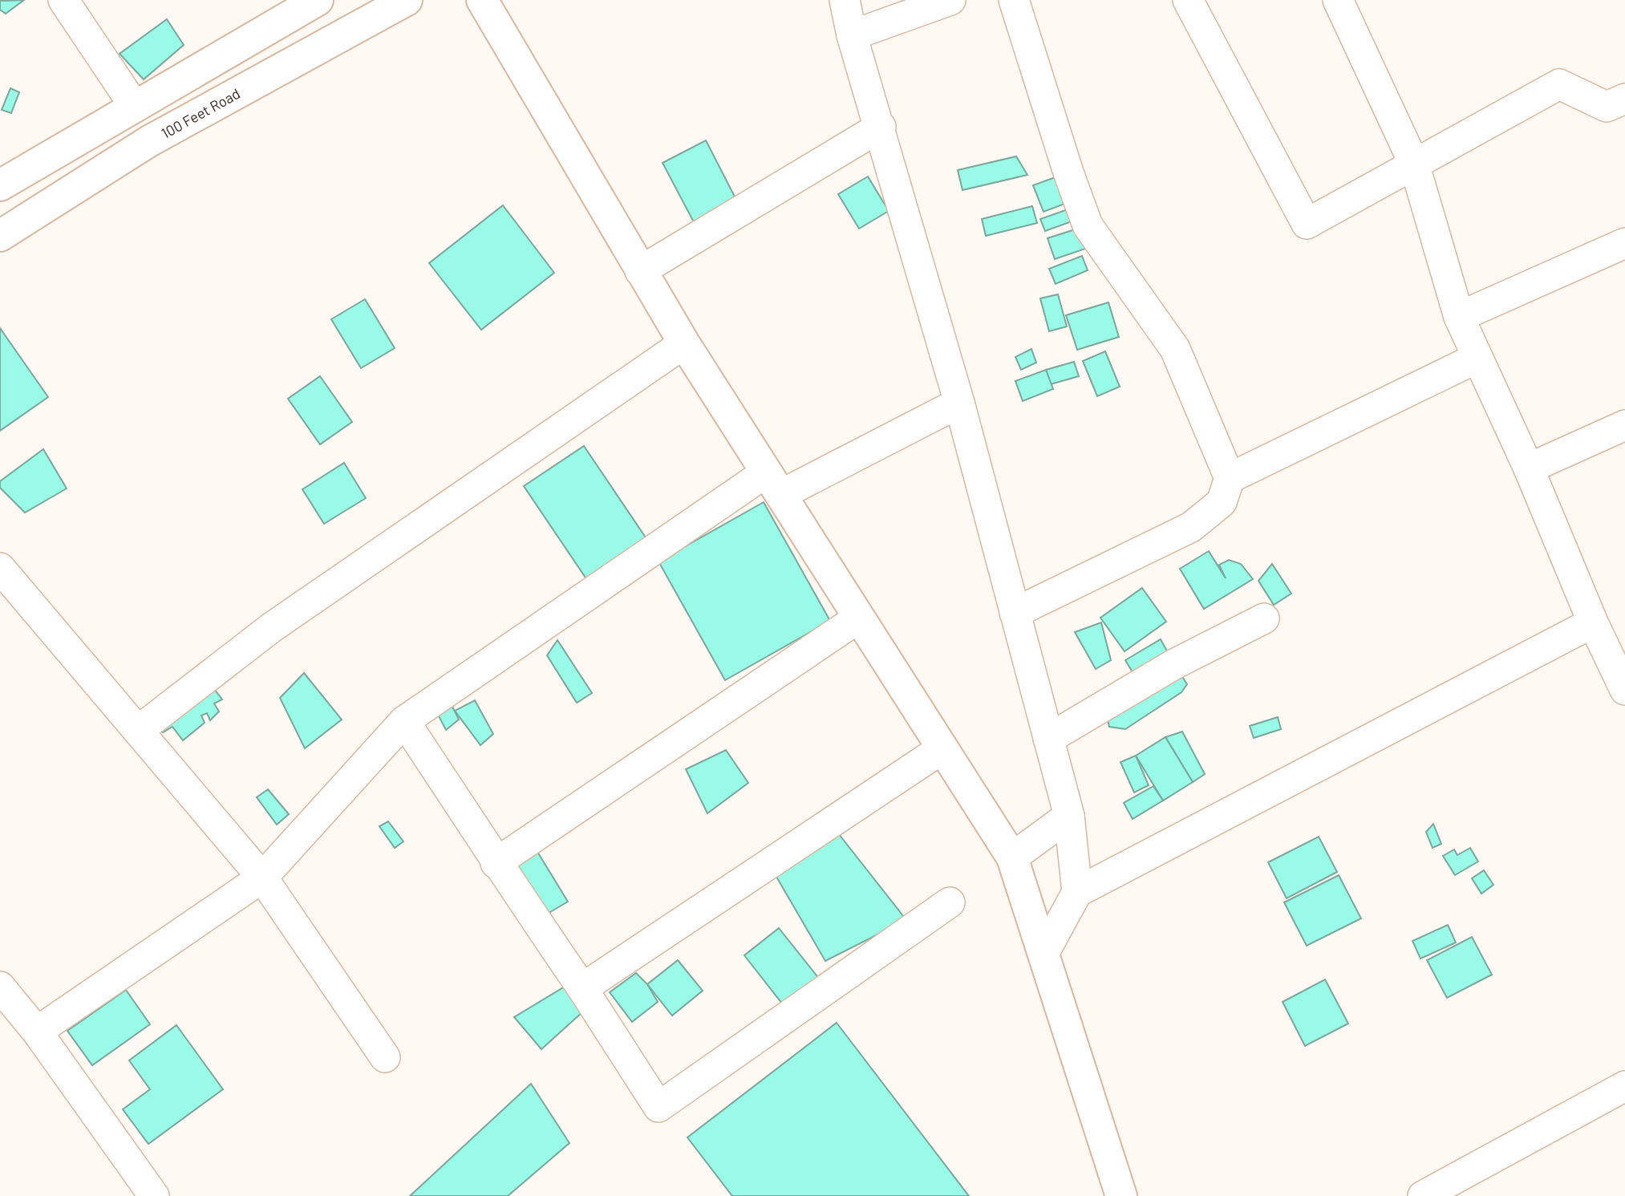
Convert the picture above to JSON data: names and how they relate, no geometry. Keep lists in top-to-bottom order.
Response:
{
  "streets": {
    "street": ["100 Feet Road"]
  }
}
